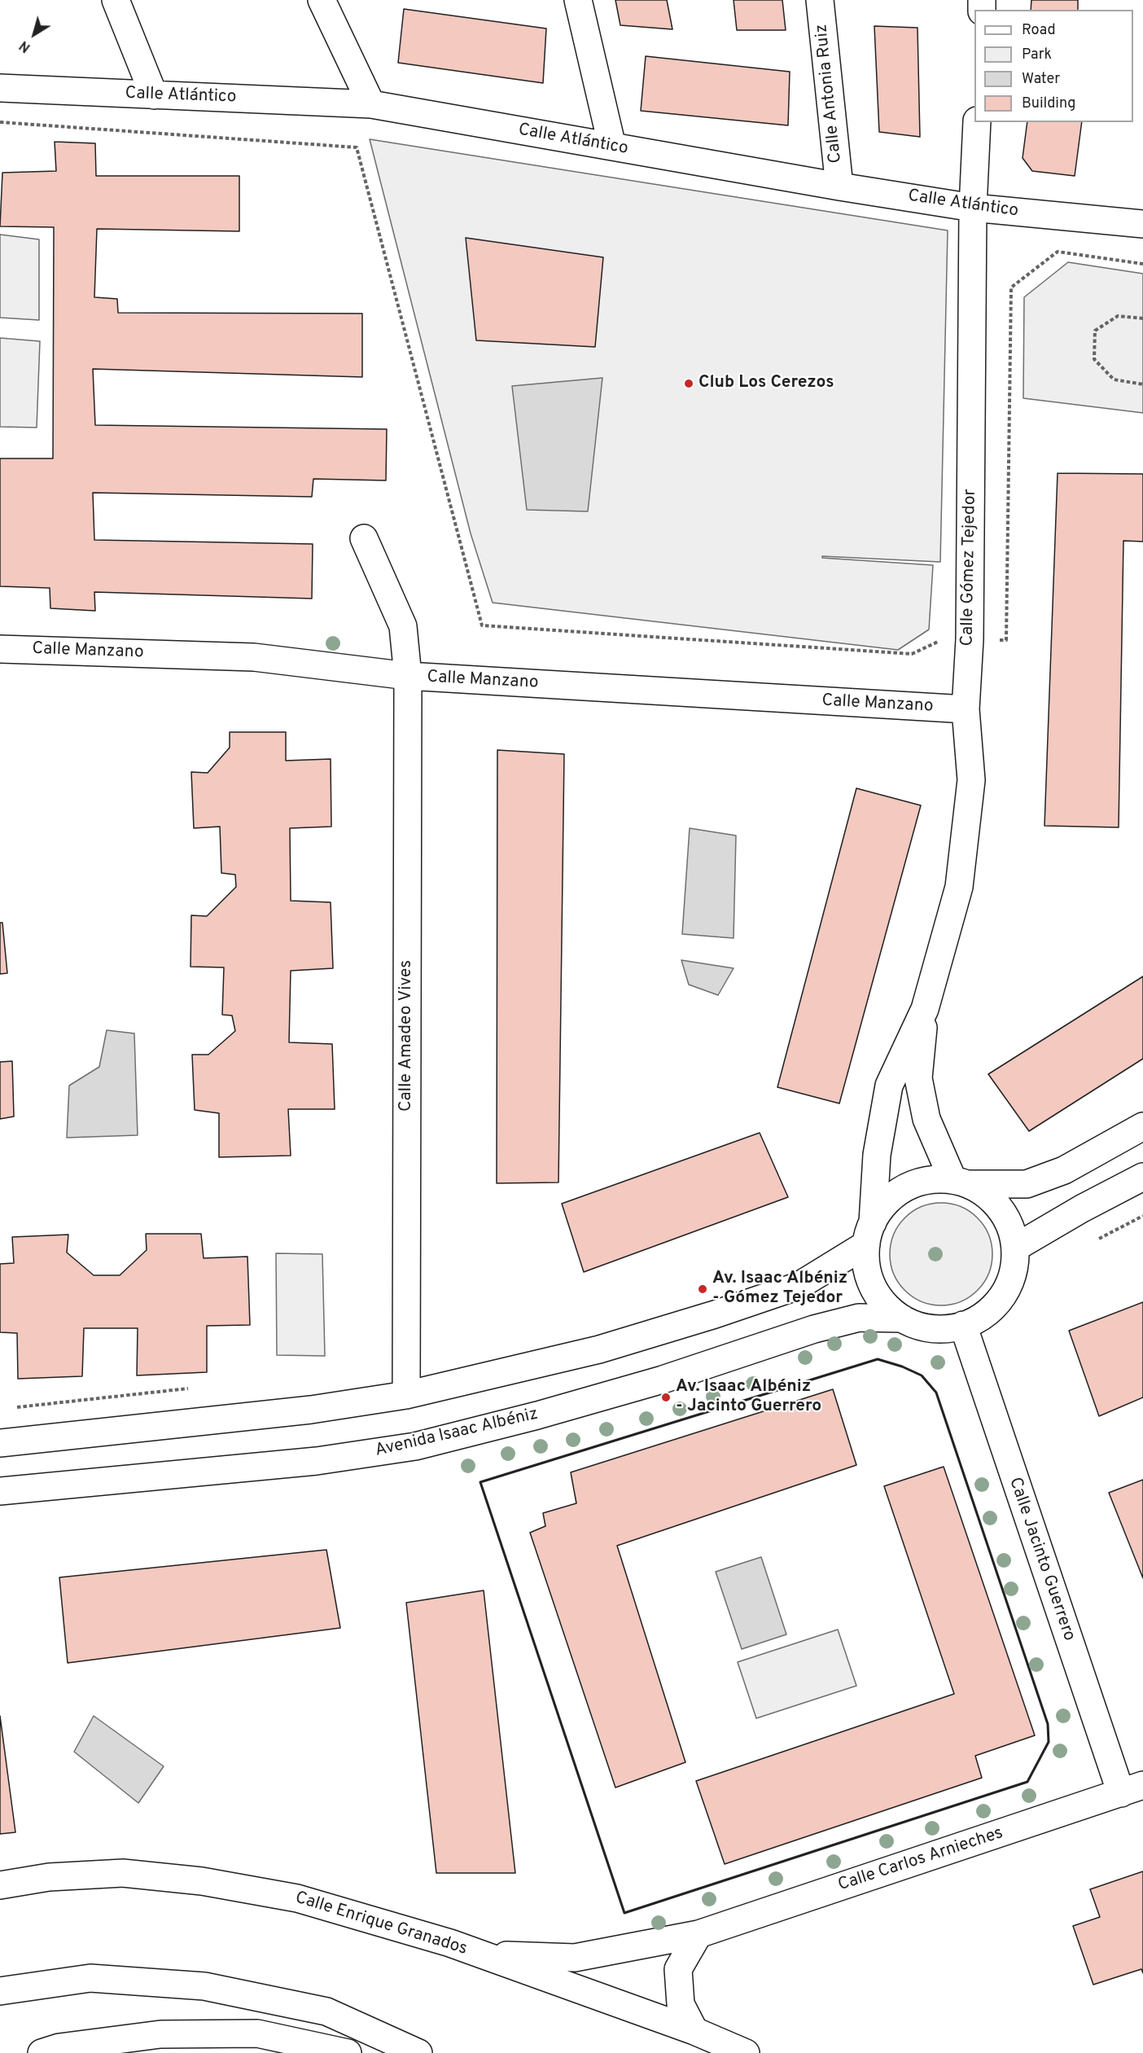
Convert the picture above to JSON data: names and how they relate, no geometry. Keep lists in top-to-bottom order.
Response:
{
  "streets": {
    "main road": [
      "Calle Antonia Ruiz",
      "Calle Atlántico",
      "Calle Gómez Tejedor",
      "Calle Manzano",
      "Calle Amadeo Vives",
      "Avenida Isaac Albéniz",
      "Calle Jacinto Guerrero",
      "Calle Carlos Arnieches",
      "Calle Enrique Granados"
    ]
  },
  "crossings": [
    ["Calle Antonia Ruiz", "Calle Atlántico"],
    ["Calle Atlántico", "Calle Gómez Tejedor"],
    ["Calle Gómez Tejedor", "Calle Manzano"],
    ["Calle Gómez Tejedor", "Avenida Isaac Albéniz"],
    ["Calle Gómez Tejedor", "Calle Jacinto Guerrero"],
    ["Calle Manzano", "Calle Amadeo Vives"],
    ["Avenida Isaac Albéniz", "Calle Jacinto Guerrero"],
    ["Calle Jacinto Guerrero", "Calle Carlos Arnieches"],
    ["Calle Carlos Arnieches", "Calle Enrique Granados"]
  ],
  "places": ["Club Los Cerezos", "Av. Isaac Albéniz - Gómez Tejedor", "Av. Isaac Albéniz - Jacinto Guerrero"],
  "legend": [
    "Road",
    "Park",
    "Water",
    "Building"
  ],
  "north": "bottom left"
}
